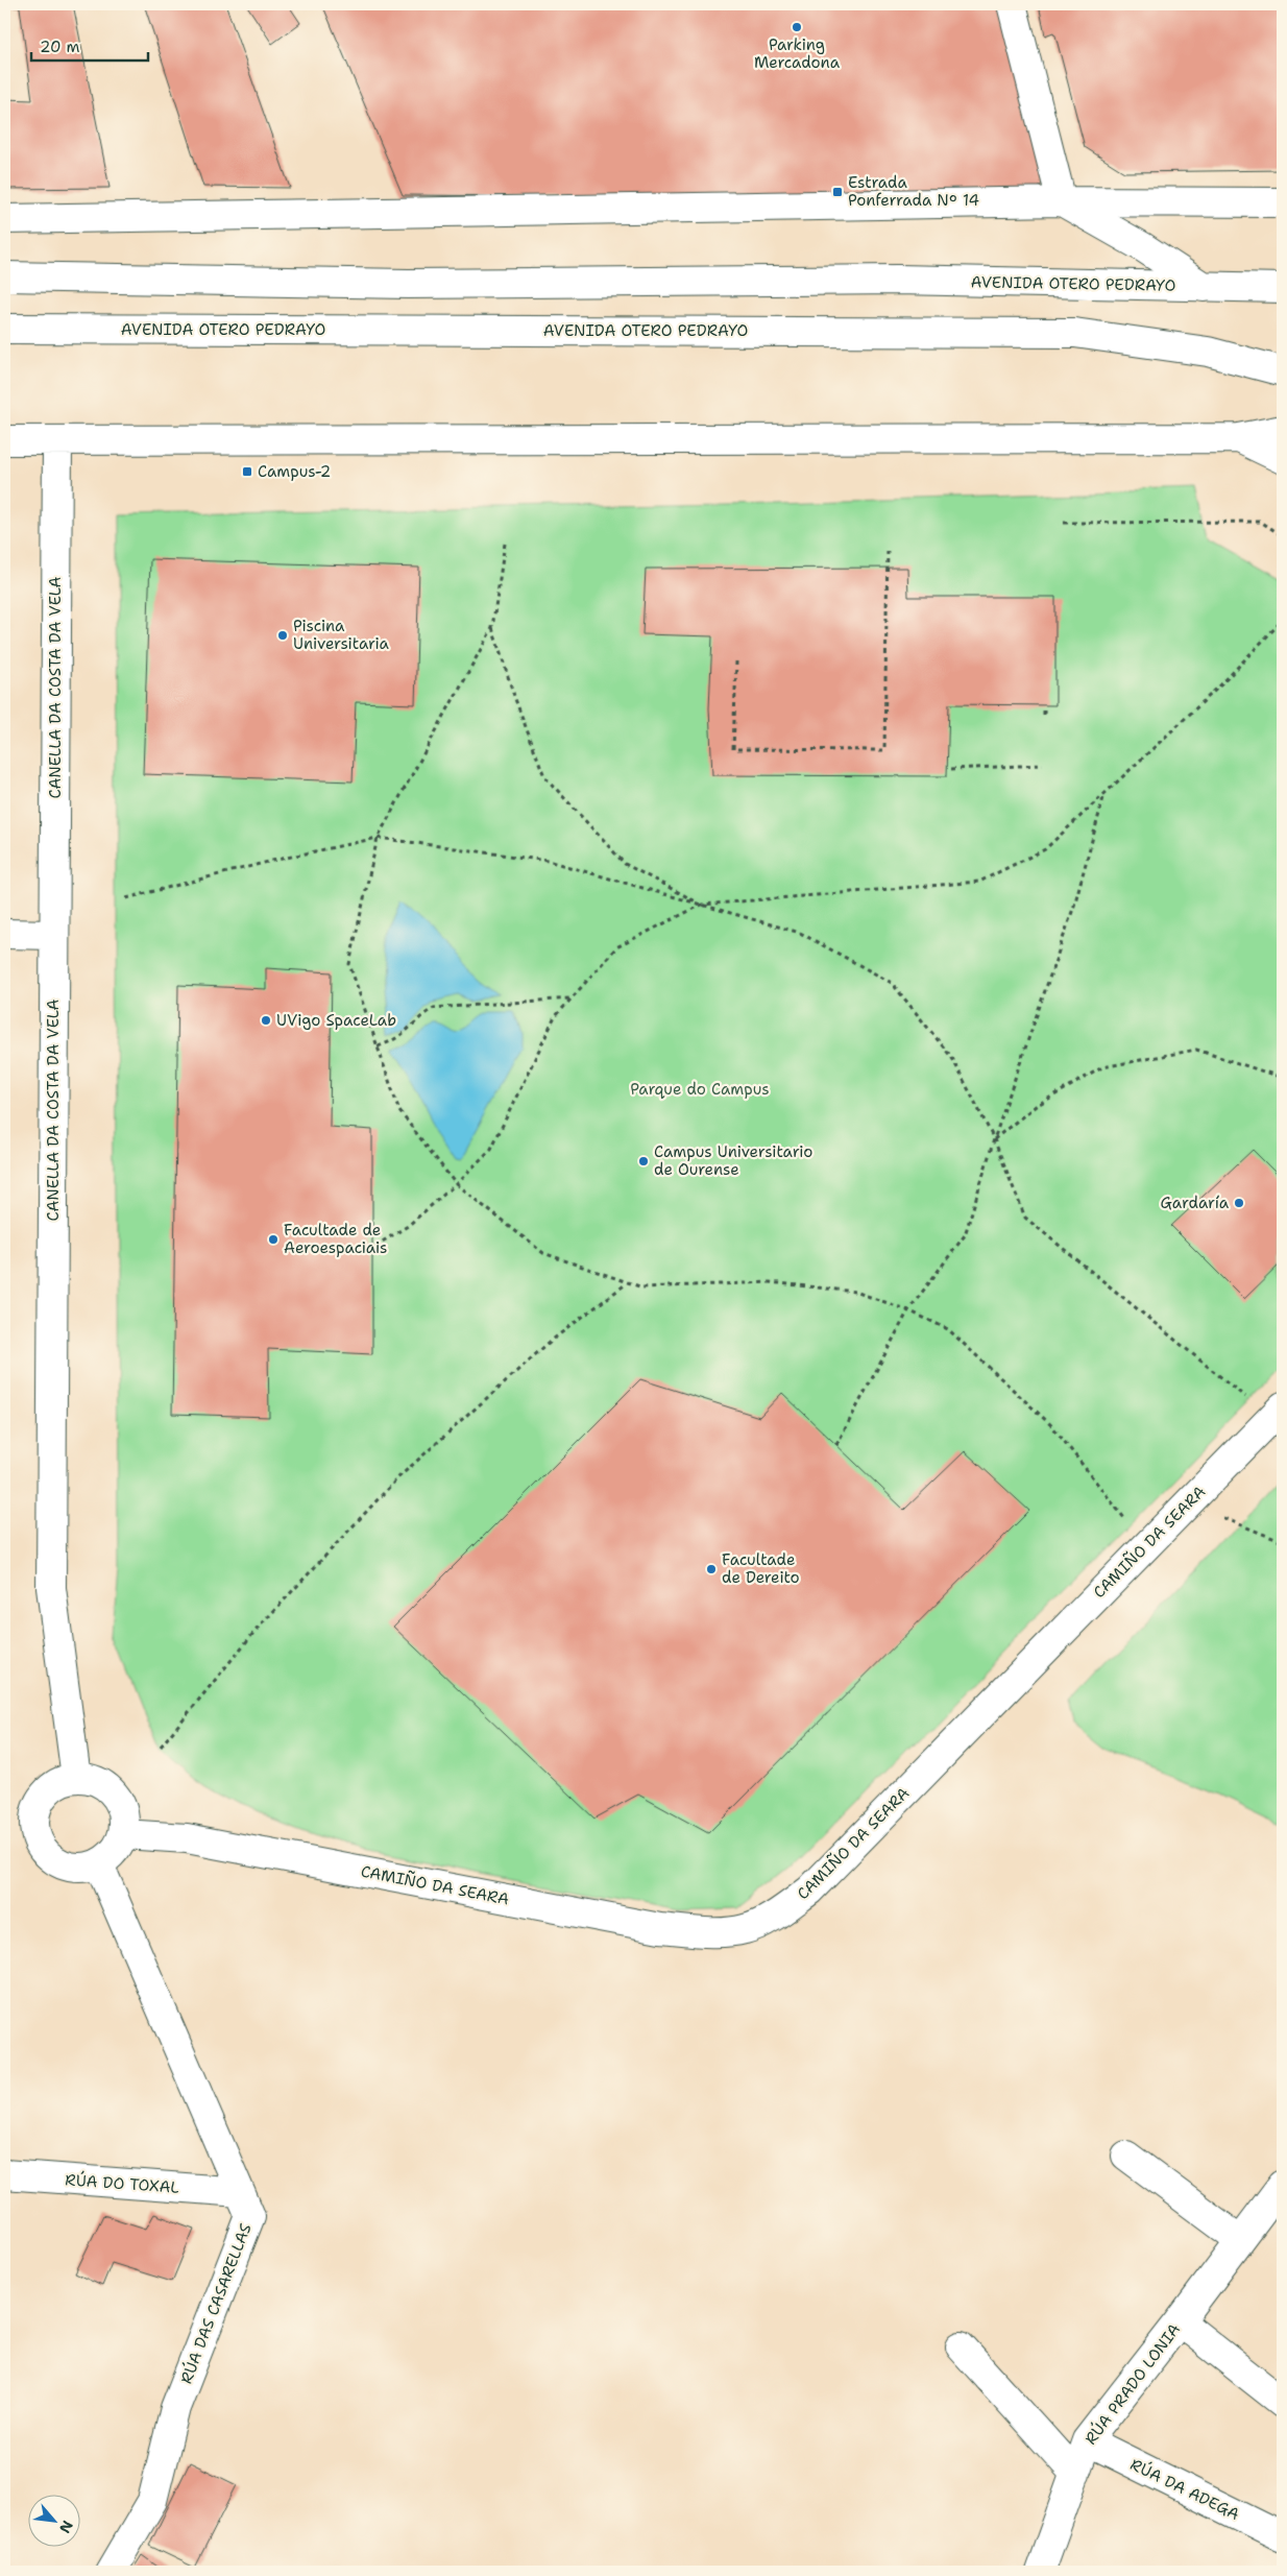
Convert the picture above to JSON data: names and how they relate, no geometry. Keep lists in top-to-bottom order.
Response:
{
  "streets": {
    "street": [
      "AVENIDA OTERO PEDRAYO",
      "CANELLA DA COSTA DA VELA",
      "CAMIÑO DA SEARA",
      "RÚA DO TOXAL",
      "RÚA DAS CASARELLAS",
      "RÚA PRADO LONIA",
      "RÚA DA ADEGA"
    ]
  },
  "crossings": [
    ["CANELLA DA COSTA DA VELA", "CAMIÑO DA SEARA"],
    ["CANELLA DA COSTA DA VELA", "RÚA DAS CASARELLAS"],
    ["CAMIÑO DA SEARA", "RÚA DAS CASARELLAS"],
    ["RÚA DO TOXAL", "RÚA DAS CASARELLAS"],
    ["RÚA PRADO LONIA", "RÚA DA ADEGA"]
  ],
  "parks": ["Parque do Campus"],
  "places": {
    "other": [
      "Parking Mercadona",
      "Piscina Universitaria",
      "UVigo SpaceLab",
      "Campus Universitario de Ourense",
      "Gardaría",
      "Facultade de Aeroespaciais",
      "Facultade de Dereito"
    ],
    "transit": ["Estrada Ponferrada Nº 14", "Campus-2"]
  },
  "scale_bar": "20 m",
  "north": "bottom right"
}
